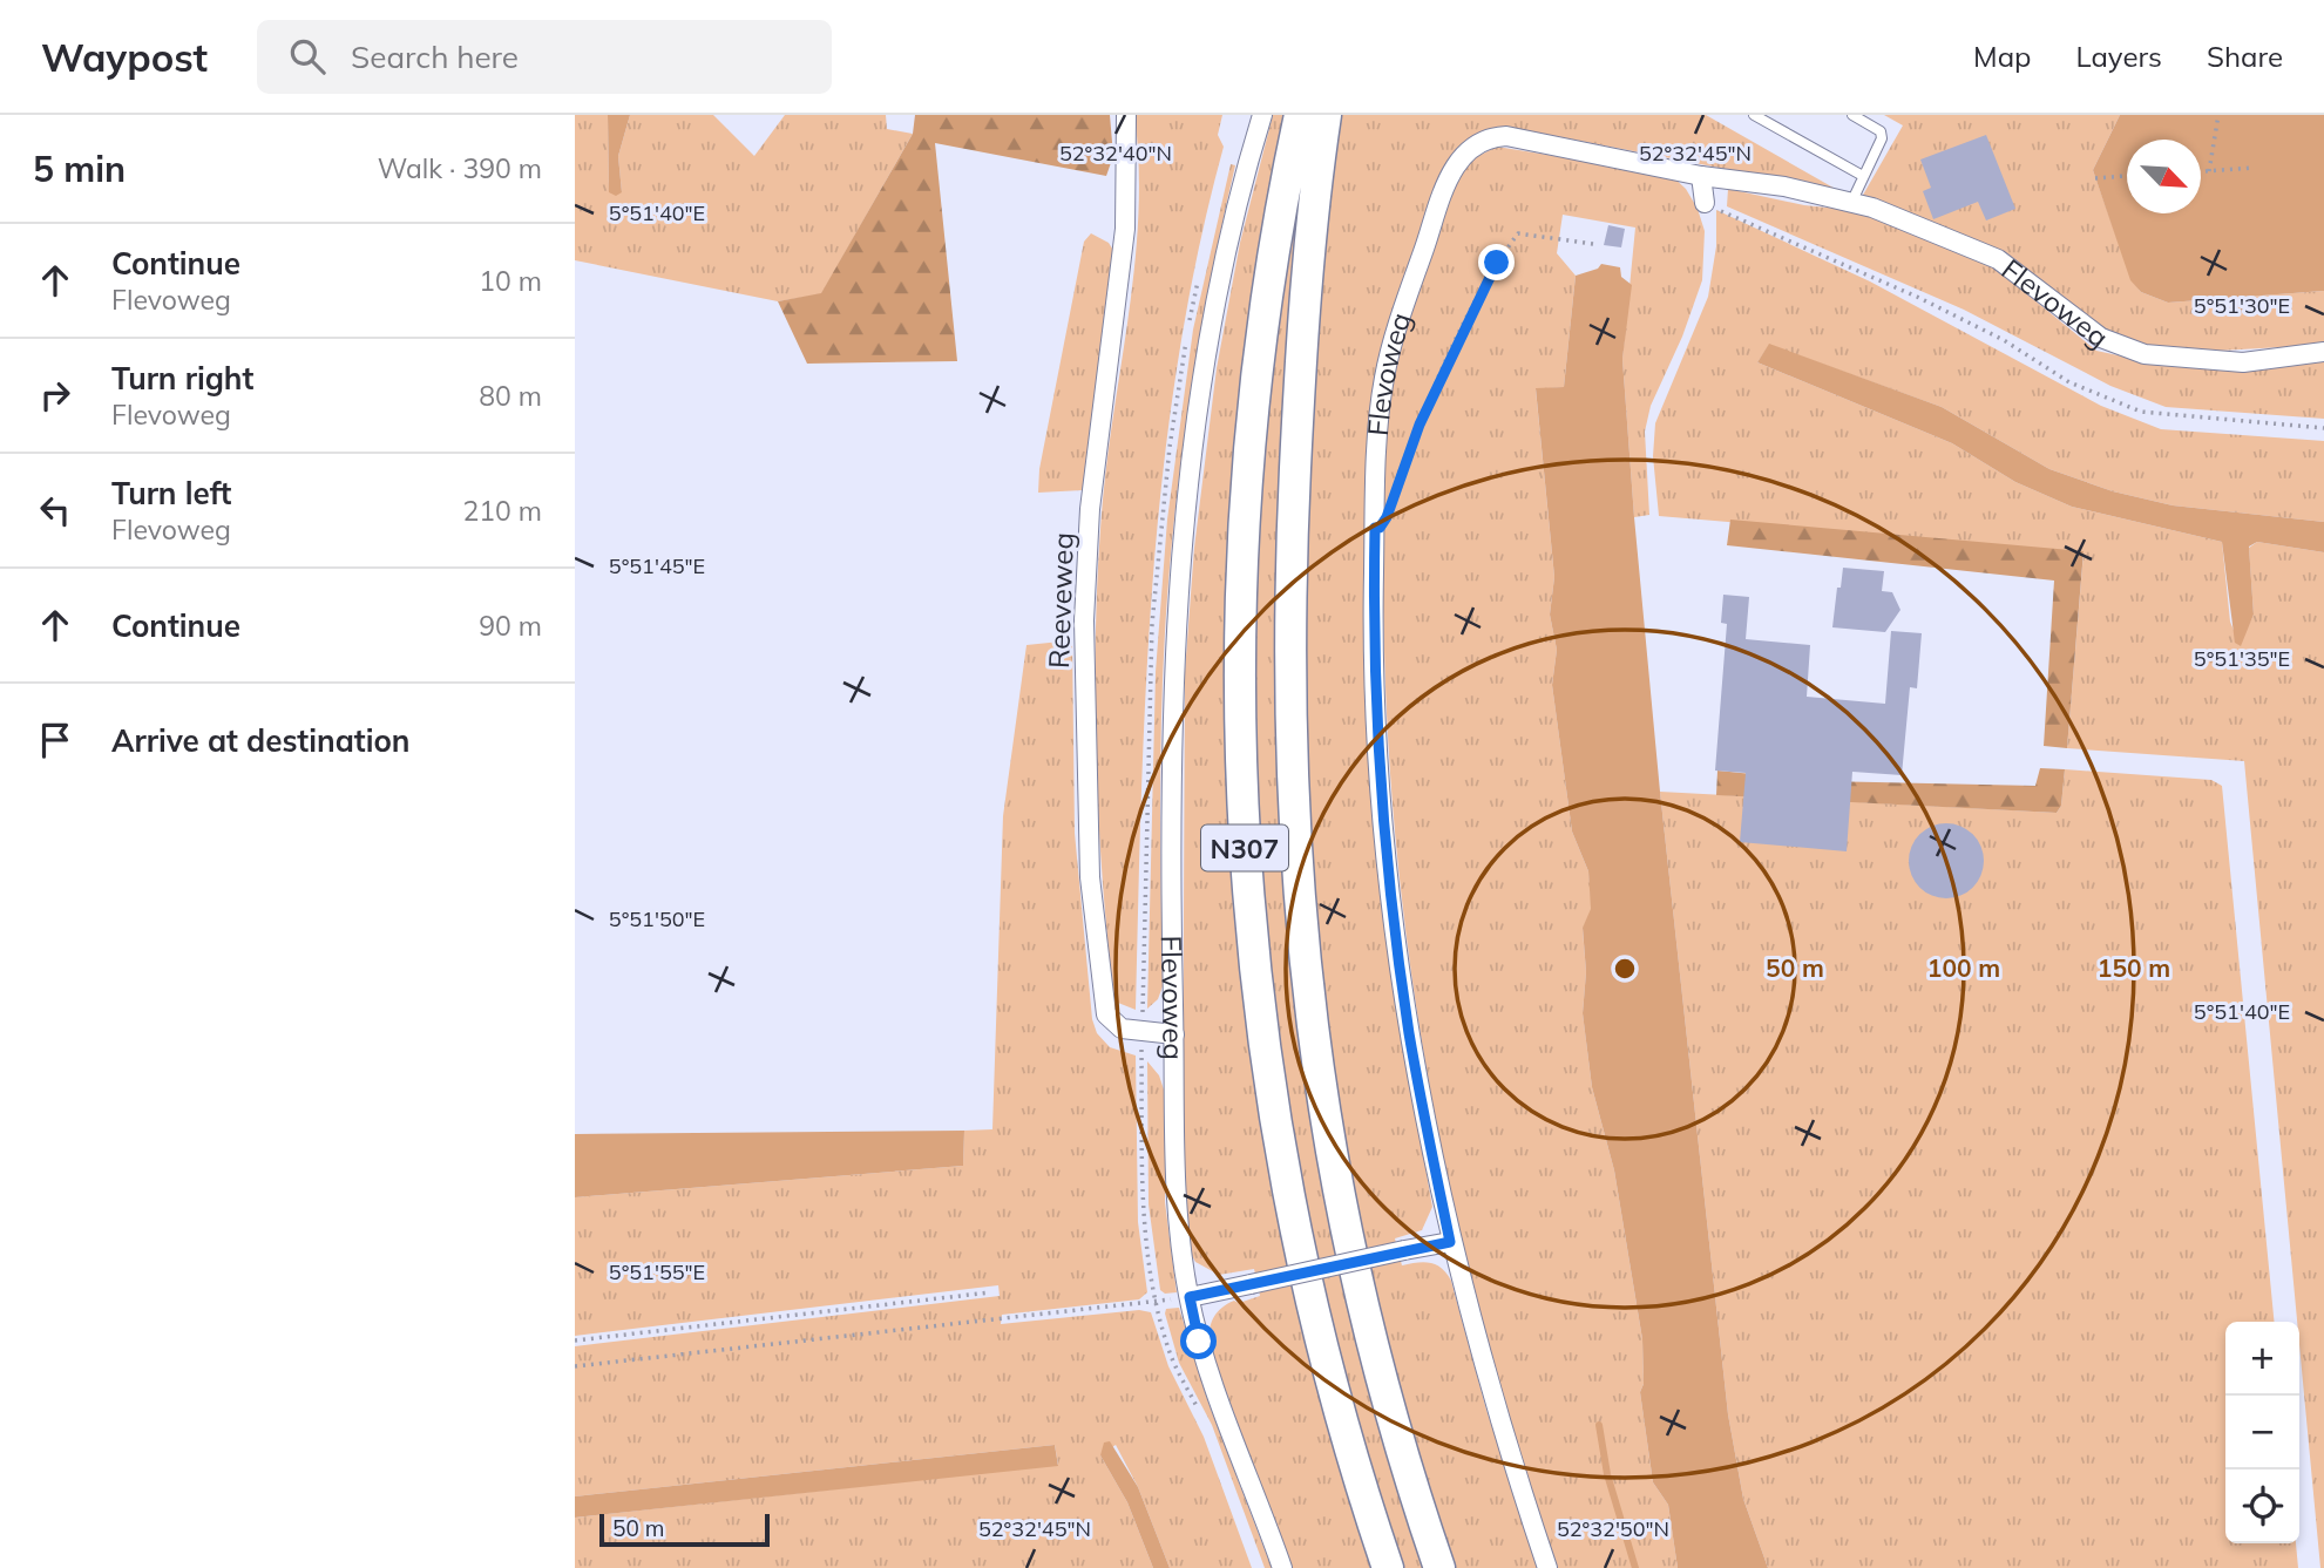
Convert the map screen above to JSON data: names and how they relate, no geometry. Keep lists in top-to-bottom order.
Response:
{
  "streets": {
    "highway": ["N307"],
    "street": ["Flevoweg", "Reeveweg"]
  },
  "crossings": [
    ["Flevoweg", "Reeveweg"]
  ],
  "scale_bar": "50 m",
  "north": "bottom right",
  "page": {
    "header": "Waypost",
    "search": "Search here",
    "nav": ["Map", "Layers", "Share"],
    "heading": ["5 min", "Walk · 390 m"],
    "list": [
      ["Continue", "Flevoweg", "10 m"],
      ["Turn right", "Flevoweg", "80 m"],
      ["Turn left", "Flevoweg", "210 m"],
      ["Continue", "90 m"],
      "Arrive at destination"
    ],
    "map_buttons": ["+", "−"],
    "scale": "50 m"
  },
  "coordinates": [
    "52°32'40\"N",
    "52°32'45\"N",
    "5°51'40\"E",
    "5°51'30\"E",
    "5°51'45\"E",
    "5°51'35\"E",
    "5°51'50\"E",
    "5°51'55\"E",
    "52°32'50\"N"
  ],
  "rings": ["50 m", "100 m", "150 m"]
}
